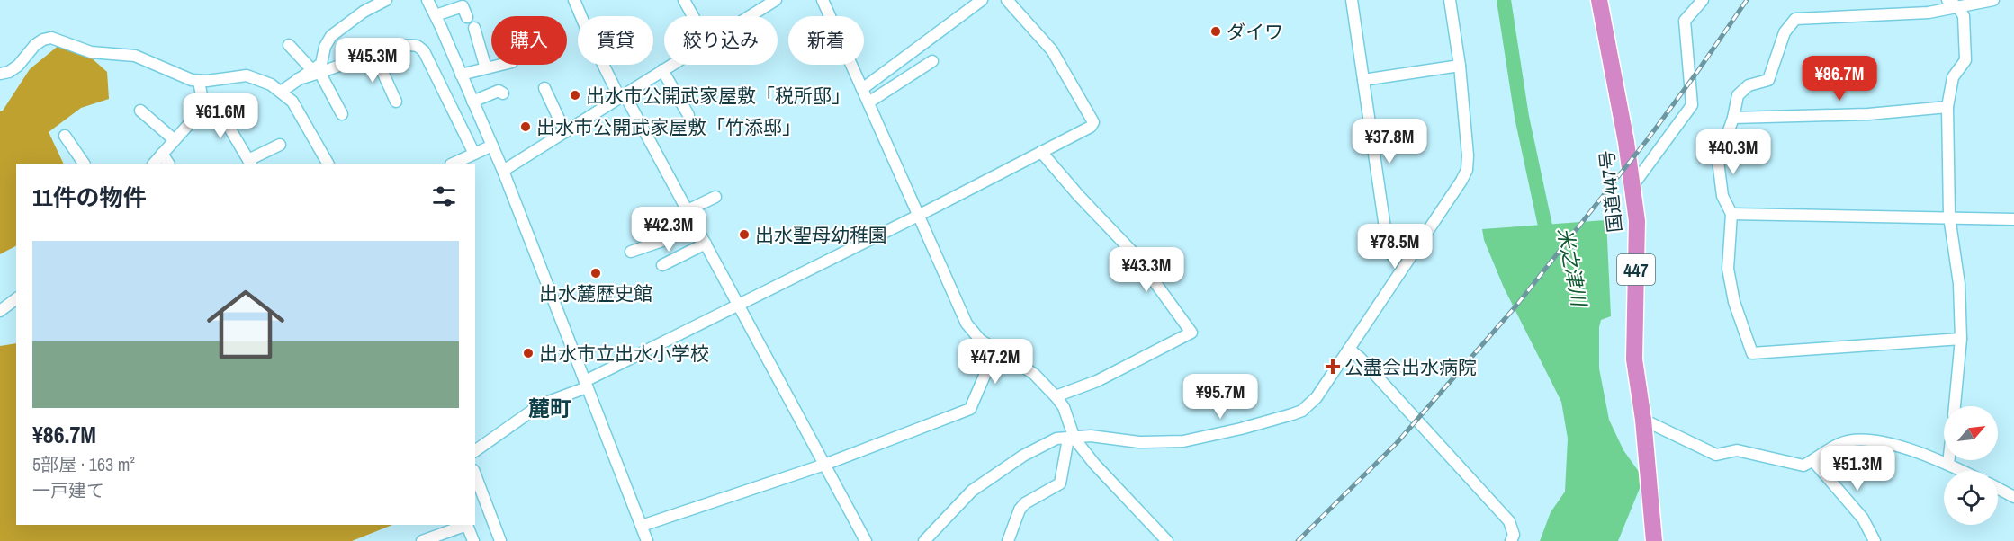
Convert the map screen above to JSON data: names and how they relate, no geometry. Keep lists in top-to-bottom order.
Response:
{
  "streets": {
    "highway": ["国道447号", "447"]
  },
  "districts": ["麓町"],
  "water": ["米之津川"],
  "places": {
    "other": [
      "ダイワ",
      "出水市公開武家屋敷「税所邸」",
      "出水市公開武家屋敷「竹添邸」",
      "出水聖母幼稚園",
      "出水麓歴史館",
      "出水市立出水小学校"
    ],
    "health": ["公盡会出水病院"]
  },
  "north": "top right",
  "page": {
    "chip": [
      "購入",
      "賃貸",
      "絞り込み",
      "新着"
    ],
    "price": [
      "¥45.3M",
      "¥86.7M",
      "¥61.6M",
      "¥37.8M",
      "¥40.3M",
      "¥42.3M",
      "¥78.5M",
      "¥43.3M",
      "¥47.2M",
      "¥95.7M",
      "¥51.3M"
    ],
    "heading": "11件の物件",
    "list": [
      {
        "name": "¥86.7M",
        "note": "5部屋 · 163 m² · 一戸建て"
      }
    ]
  }
}
